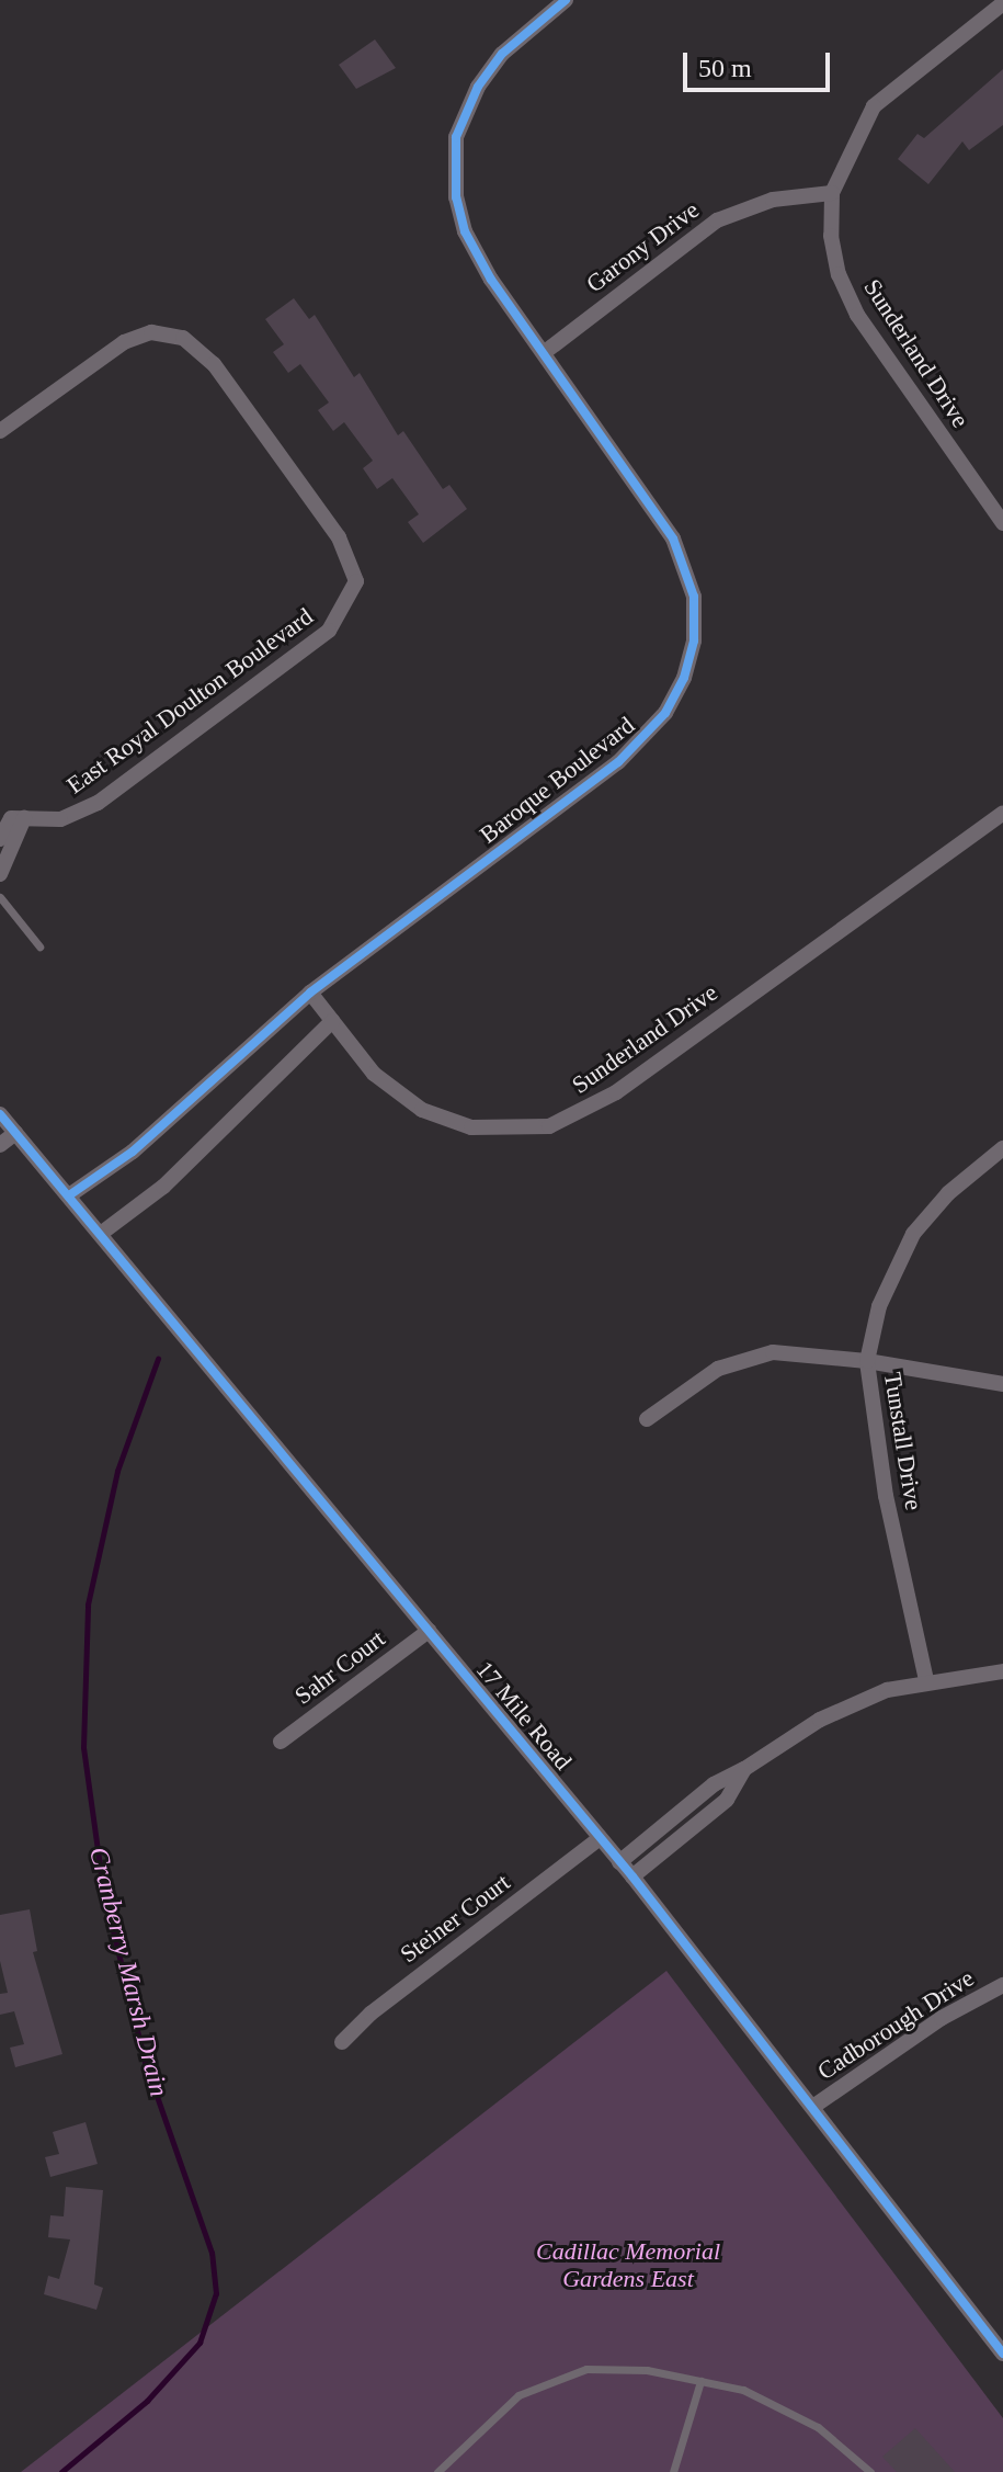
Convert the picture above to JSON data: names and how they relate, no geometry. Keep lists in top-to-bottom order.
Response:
{
  "streets": {
    "street": [
      "Garony Drive",
      "Sunderland Drive",
      "East Royal Doulton Boulevard",
      "Baroque Boulevard",
      "Tunstall Drive",
      "Sahr Court",
      "17 Mile Road",
      "Steiner Court",
      "Cadborough Drive"
    ]
  },
  "crossings": [
    ["Garony Drive", "Sunderland Drive"],
    ["Garony Drive", "Baroque Boulevard"],
    ["Sunderland Drive", "Baroque Boulevard"],
    ["Baroque Boulevard", "17 Mile Road"],
    ["Sahr Court", "17 Mile Road"],
    ["17 Mile Road", "Steiner Court"],
    ["17 Mile Road", "Cadborough Drive"]
  ],
  "water": ["Cranberry Marsh Drain"],
  "parks": ["Cadillac Memorial Gardens East"],
  "scale_bar": "50 m"
}
